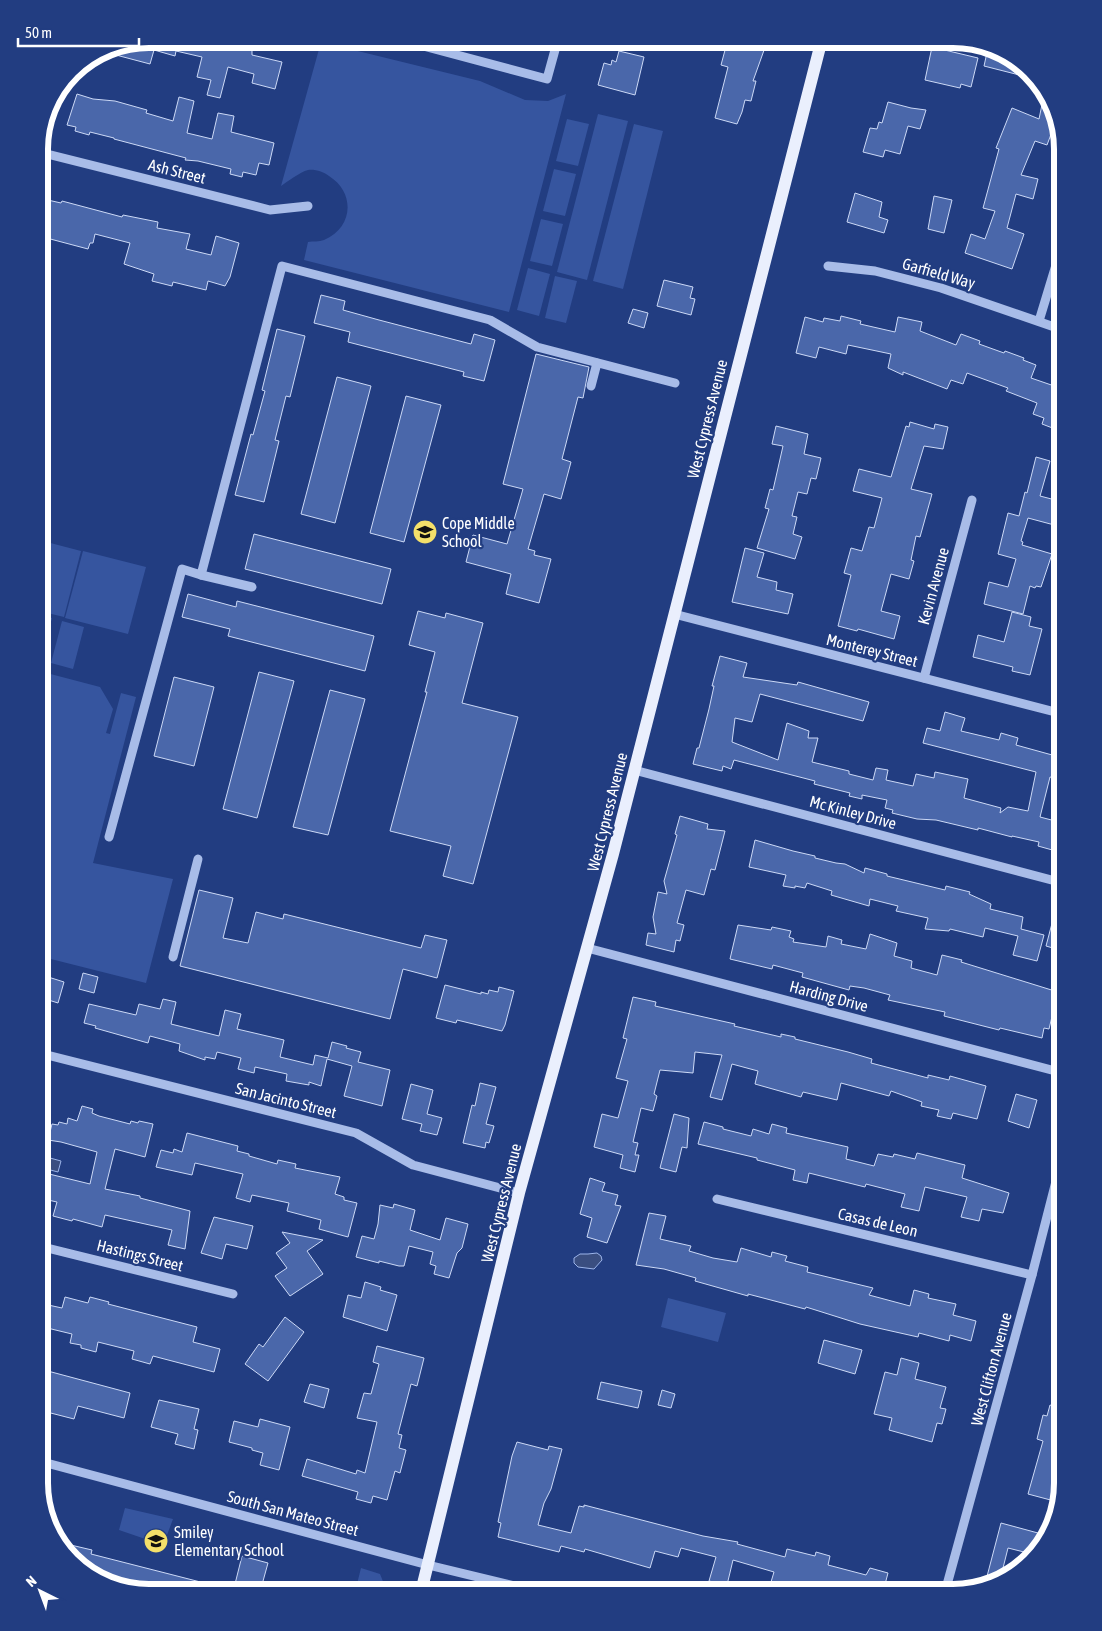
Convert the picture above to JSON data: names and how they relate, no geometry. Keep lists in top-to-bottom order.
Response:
{
  "streets": {
    "main road": ["West Cypress Avenue"],
    "street": [
      "Ash Street",
      "Garfield Way",
      "Kevin Avenue",
      "Monterey Street",
      "Mc Kinley Drive",
      "Harding Drive",
      "San Jacinto Street",
      "Casas de Leon",
      "Hastings Street",
      "West Clifton Avenue",
      "South San Mateo Street"
    ]
  },
  "crossings": [
    ["West Cypress Avenue", "Monterey Street"],
    ["West Cypress Avenue", "Mc Kinley Drive"],
    ["West Cypress Avenue", "Harding Drive"],
    ["West Cypress Avenue", "San Jacinto Street"],
    ["West Cypress Avenue", "South San Mateo Street"],
    ["Kevin Avenue", "Monterey Street"],
    ["Casas de Leon", "West Clifton Avenue"]
  ],
  "places": {
    "school or university": ["Cope Middle School", "Smiley Elementary School"]
  },
  "scale_bar": "50 m",
  "north": "top left"
}
